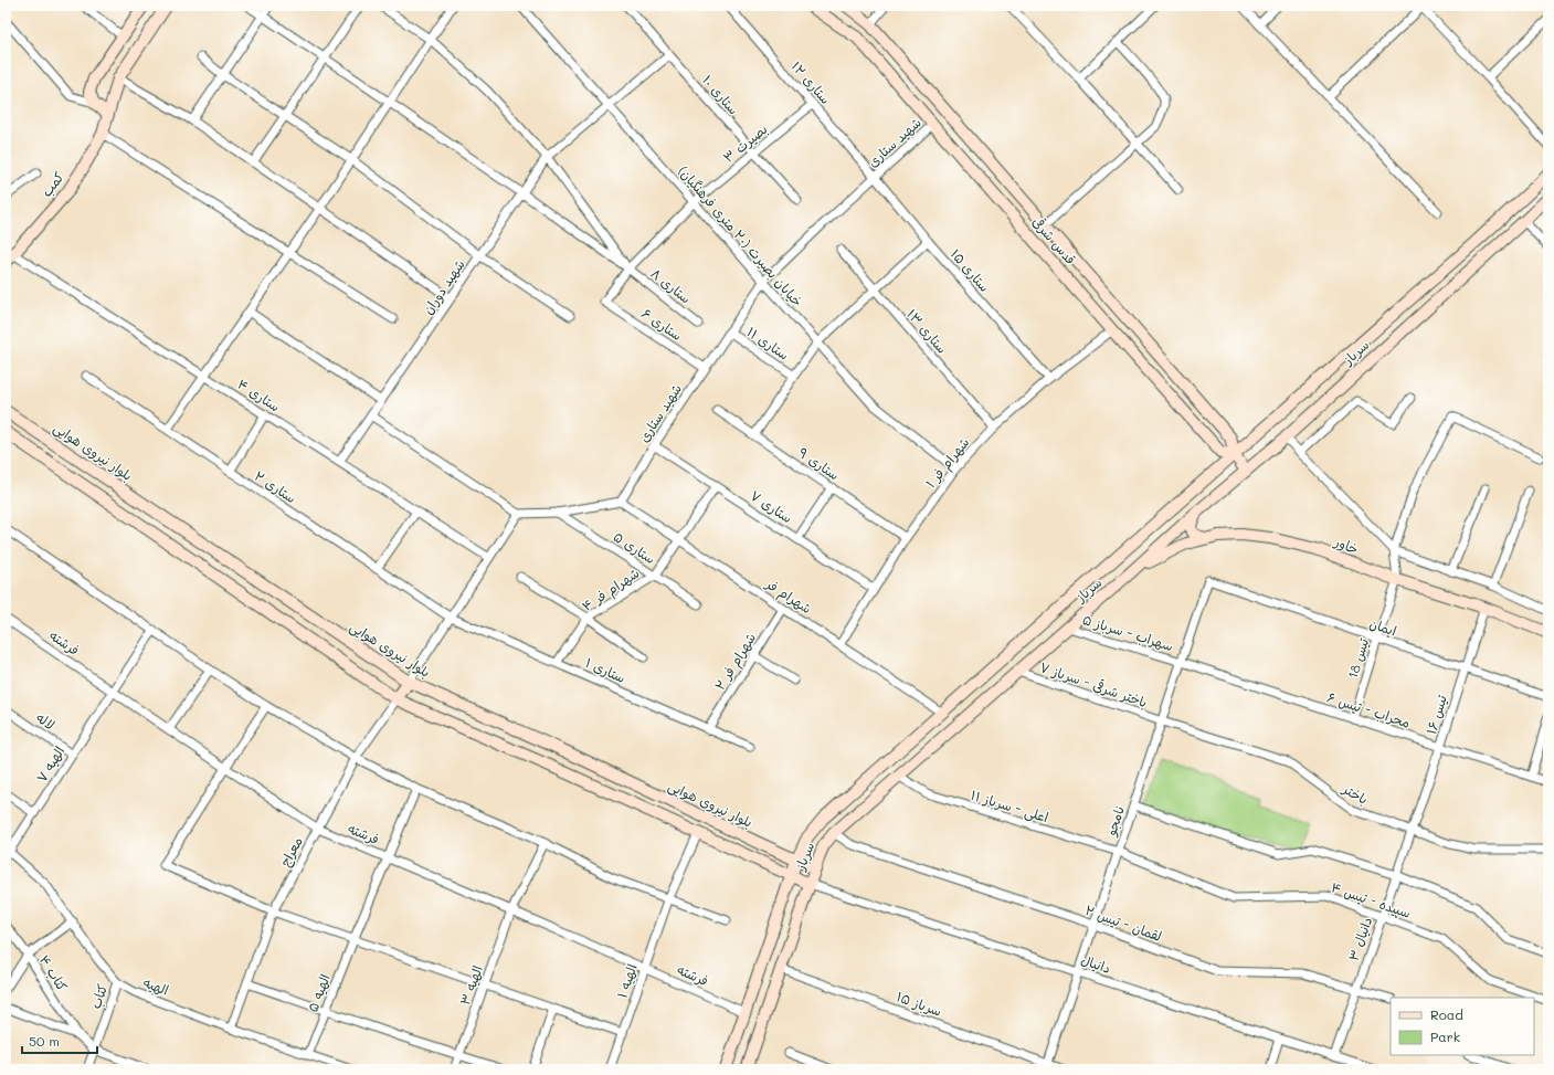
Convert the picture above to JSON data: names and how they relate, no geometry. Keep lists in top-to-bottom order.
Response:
{
  "streets": {
    "street": [
      "ستاری ۱۲",
      "ستاری ۱۰",
      "شهید ستاری",
      "بصیرت ۳",
      "کمب",
      "خیابان بصیرت (۲۰ متری فرهنگیان)",
      "قدس شرقی",
      "ستاری ۱۵",
      "ستاری ۸",
      "شهید دوران",
      "ستاری ۶",
      "ستاری ۱۳",
      "ستاری ۱۱",
      "سرباز",
      "ستاری ۴",
      "بلوار نیروی هوایی",
      "شهرام فر ۱",
      "ستاری ۹",
      "ستاری ۲",
      "ستاری ۷",
      "خاور",
      "ستاری ۵",
      "شهرام فر ۴",
      "شهرام فر",
      "ایمان",
      "سهراب - سرباز ۵",
      "فرشته",
      "تیس 18",
      "شهرام فر ۲",
      "ستاری ۱",
      "باختر شرقی - سرباز ۷",
      "محراب - تیس ۶",
      "تیس ۱۶",
      "لاله",
      "الهیه ۷",
      "باختر",
      "اعلی - سرباز ۱۱",
      "نامجو",
      "معراج",
      "سپیده - تیس ۴",
      "لقمان - تیس ۲",
      "دانیال ۳",
      "دانیال",
      "کتاب ۴",
      "الهیه ۱",
      "الهیه ۳",
      "الهیه",
      "الهیه ۵",
      "کتاب",
      "سرباز ۱۵"
    ]
  },
  "crossings": [
    ["ستاری ۱۲", "شهید ستاری"],
    ["ستاری ۱۲", "بصیرت ۳"],
    ["ستاری ۱۲", "ستاری ۱۵"],
    ["ستاری ۱۰", "بصیرت ۳"],
    ["ستاری ۱۰", "شهید دوران"],
    ["شهید ستاری", "خیابان بصیرت (۲۰ متری فرهنگیان)"],
    ["شهید ستاری", "قدس شرقی"],
    ["شهید ستاری", "ستاری ۱۵"],
    ["شهید ستاری", "ستاری ۶"],
    ["شهید ستاری", "ستاری ۱۱"],
    ["شهید ستاری", "ستاری ۷"],
    ["شهید ستاری", "شهرام فر"],
    ["بصیرت ۳", "خیابان بصیرت (۲۰ متری فرهنگیان)"],
    ["بصیرت ۳", "ستاری ۸"],
    ["بصیرت ۳", "ستاری ۶"],
    ["کمب", "ستاری ۴"],
    ["خیابان بصیرت (۲۰ متری فرهنگیان)", "شهید دوران"],
    ["خیابان بصیرت (۲۰ متری فرهنگیان)", "شهرام فر ۱"],
    ["قدس شرقی", "سرباز"],
    ["قدس شرقی", "شهرام فر ۱"],
    ["ستاری ۱۵", "شهرام فر ۱"],
    ["شهید دوران", "ستاری ۴"],
    ["ستاری ۱۳", "شهرام فر ۱"],
    ["سرباز", "بلوار نیروی هوایی"],
    ["سرباز", "خاور"],
    ["سرباز", "شهرام فر"],
    ["سرباز", "سهراب - سرباز ۵"],
    ["سرباز", "فرشته"],
    ["سرباز", "باختر شرقی - سرباز ۷"],
    ["سرباز", "اعلی - سرباز ۱۱"],
    ["سرباز", "لقمان - تیس ۲"],
    ["سرباز", "دانیال"],
    ["سرباز", "سرباز ۱۵"],
    ["شهرام فر ۱", "ستاری ۹"],
    ["شهرام فر ۱", "ستاری ۷"],
    ["شهرام فر ۱", "شهرام فر"],
    ["ستاری ۲", "ستاری ۱"],
    ["ستاری ۷", "شهرام فر ۴"],
    ["خاور", "تیس 18"],
    ["خاور", "تیس ۱۶"],
    ["ستاری ۵", "شهرام فر ۴"],
    ["شهرام فر ۴", "شهرام فر"],
    ["شهرام فر ۴", "ستاری ۱"],
    ["شهرام فر", "شهرام فر ۲"],
    ["ایمان", "تیس 18"],
    ["ایمان", "تیس ۱۶"],
    ["ایمان", "نامجو"],
    ["سهراب - سرباز ۵", "محراب - تیس ۶"],
    ["سهراب - سرباز ۵", "نامجو"],
    ["فرشته", "الهیه ۷"],
    ["فرشته", "معراج"],
    ["فرشته", "الهیه ۱"],
    ["فرشته", "الهیه ۳"],
    ["فرشته", "الهیه ۵"],
    ["تیس 18", "محراب - تیس ۶"],
    ["شهرام فر ۲", "ستاری ۱"],
    ["باختر شرقی - سرباز ۷", "باختر"],
    ["باختر شرقی - سرباز ۷", "نامجو"],
    ["محراب - تیس ۶", "تیس ۱۶"],
    ["محراب - تیس ۶", "نامجو"],
    ["تیس ۱۶", "باختر"],
    ["تیس ۱۶", "دانیال ۳"],
    ["لاله", "الهیه ۷"],
    ["الهیه ۷", "الهیه"],
    ["باختر", "نامجو"],
    ["باختر", "دانیال ۳"],
    ["اعلی - سرباز ۱۱", "نامجو"],
    ["اعلی - سرباز ۱۱", "سپیده - تیس ۴"],
    ["نامجو", "سپیده - تیس ۴"],
    ["نامجو", "لقمان - تیس ۲"],
    ["نامجو", "دانیال"],
    ["نامجو", "سرباز ۱۵"],
    ["معراج", "الهیه"],
    ["سپیده - تیس ۴", "دانیال ۳"],
    ["لقمان - تیس ۲", "دانیال ۳"],
    ["دانیال ۳", "دانیال"],
    ["الهیه", "الهیه ۵"],
    ["الهیه", "کتاب"]
  ],
  "legend": ["Road", "Park"],
  "scale_bar": "50 m"
}
